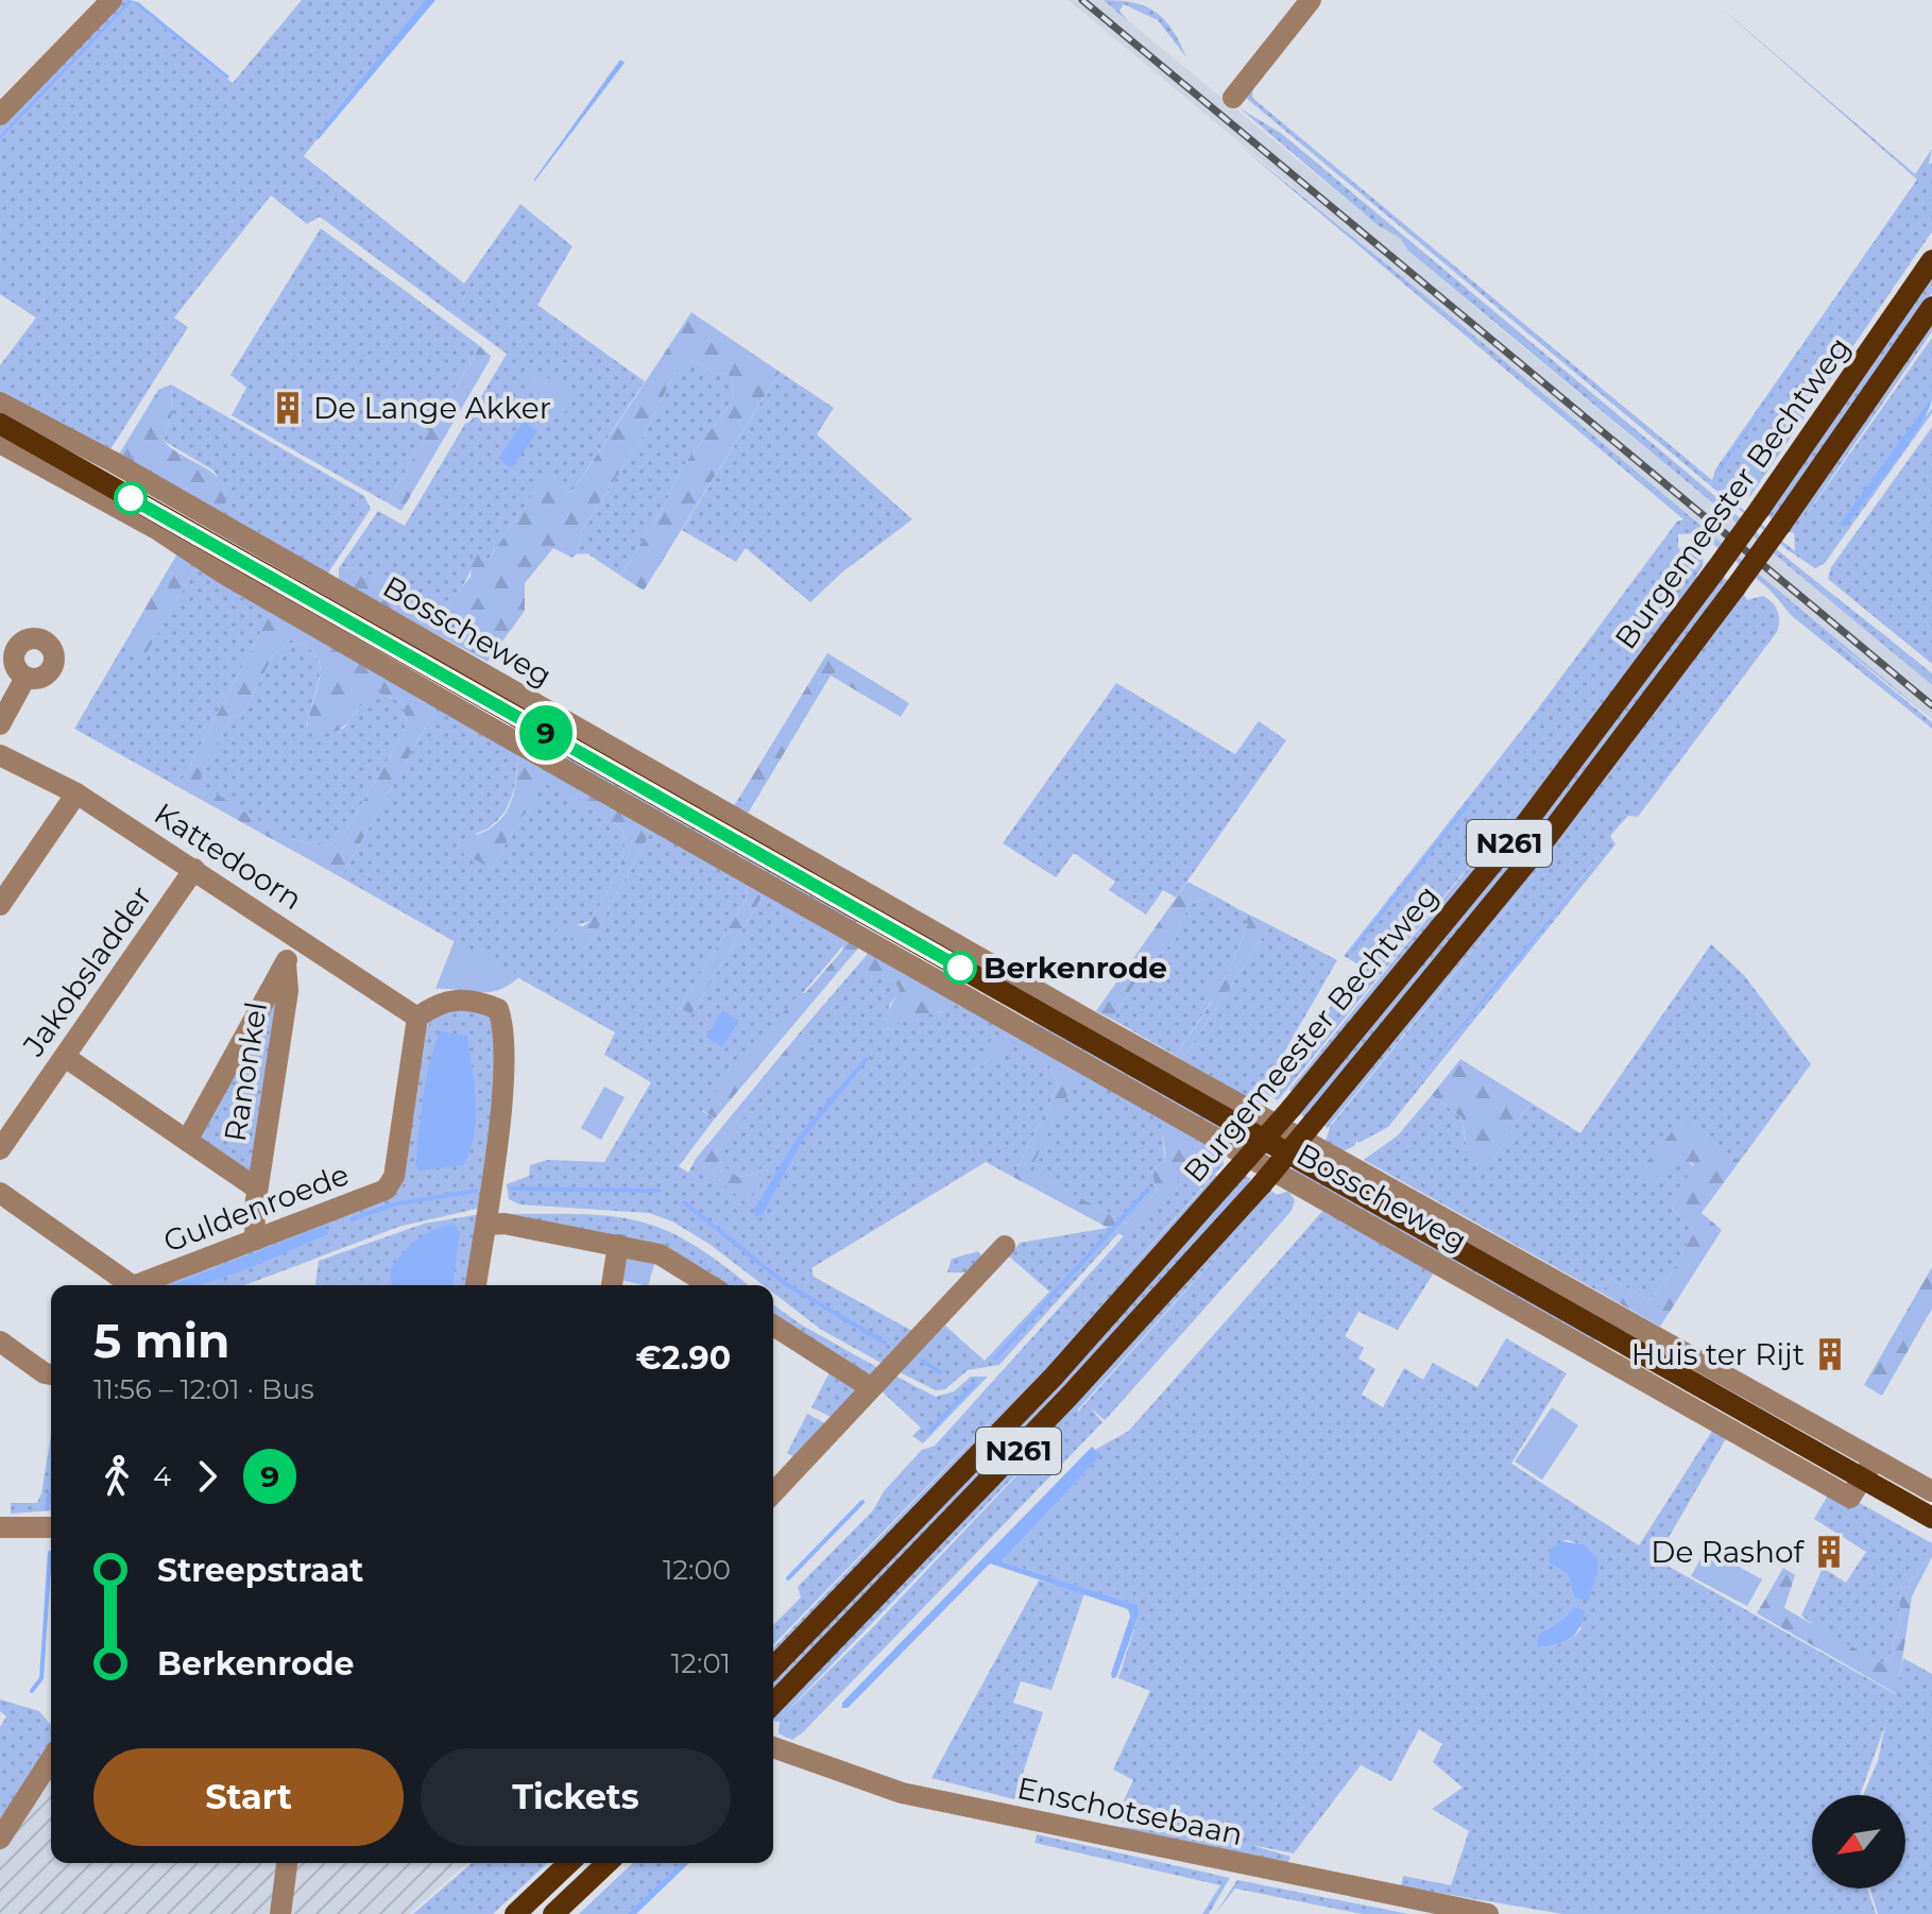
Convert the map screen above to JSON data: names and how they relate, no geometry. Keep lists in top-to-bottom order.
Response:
{
  "streets": {
    "main road": ["Burgemeester Bechtweg", "Bosscheweg", "N261"],
    "street": [
      "Kattedoorn",
      "Jakobsladder",
      "Ranonkel",
      "Guldenroede",
      "Enschotsebaan"
    ]
  },
  "crossings": [
    ["Kattedoorn", "Jakobsladder"],
    ["Kattedoorn", "Ranonkel"],
    ["Kattedoorn", "Guldenroede"],
    ["Jakobsladder", "Ranonkel"],
    ["Ranonkel", "Guldenroede"]
  ],
  "places": {
    "building": ["De Lange Akker", "Huis ter Rijt", "De Rashof"],
    "other": ["Berkenrode"]
  },
  "lines": ["bus line 9"],
  "north": "bottom left",
  "page": {
    "on_map": "9",
    "heading": ["5 min", "11:56 – 12:01 · Bus", "€2.90"],
    "legs": ["4", "9"],
    "list": [
      {
        "name": "Streepstraat",
        "value": "12:00"
      },
      {
        "name": "Berkenrode",
        "value": "12:01"
      }
    ],
    "buttons": ["Start", "Tickets"]
  }
}
